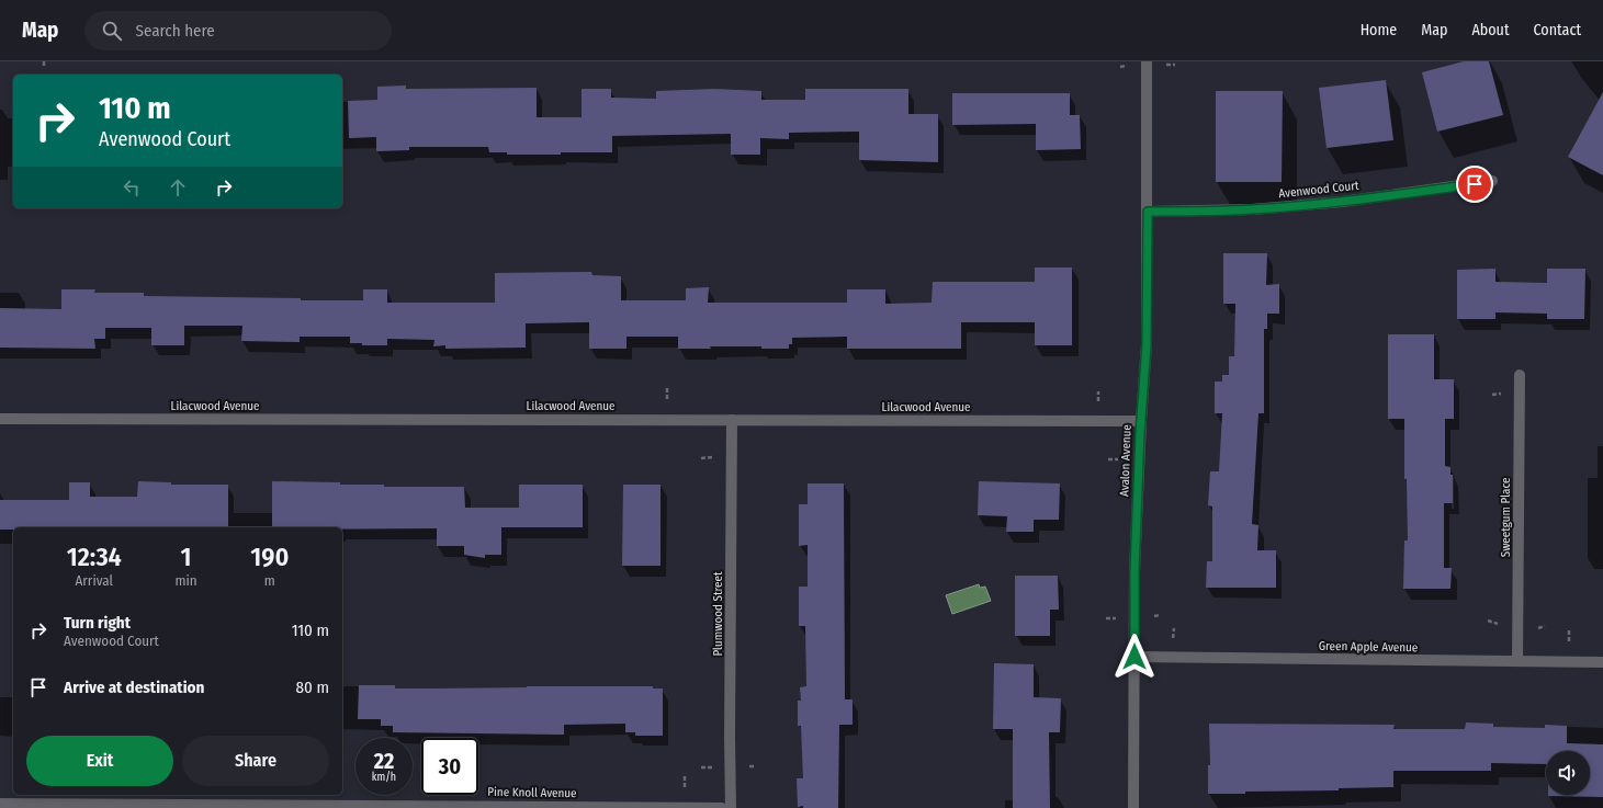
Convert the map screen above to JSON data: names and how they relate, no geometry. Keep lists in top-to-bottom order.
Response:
{
  "streets": {
    "street": [
      "Avenwood Court",
      "Lilacwood Avenue",
      "Avalon Avenue",
      "Sweetgum Place",
      "Plumwood Street",
      "Green Apple Avenue",
      "Pine Knoll Avenue"
    ]
  },
  "crossings": [
    ["Avenwood Court", "Avalon Avenue"],
    ["Lilacwood Avenue", "Avalon Avenue"],
    ["Lilacwood Avenue", "Plumwood Street"],
    ["Avalon Avenue", "Green Apple Avenue"],
    ["Sweetgum Place", "Green Apple Avenue"]
  ],
  "page": {
    "header": "Map",
    "search": "Search here",
    "nav": [
      "Home",
      "Map",
      "About",
      "Contact"
    ],
    "turn": ["110 m", "Avenwood Court"],
    "eta": [
      "12:34",
      "Arrival",
      "1",
      "min",
      "190",
      "m"
    ],
    "list": [
      {
        "name": "Turn right",
        "note": "Avenwood Court",
        "value": "110 m"
      },
      {
        "name": "Arrive at destination",
        "value": "80 m"
      }
    ],
    "buttons": ["Exit", "Share"],
    "speed": "22 km/h",
    "limit": "30"
  }
}
